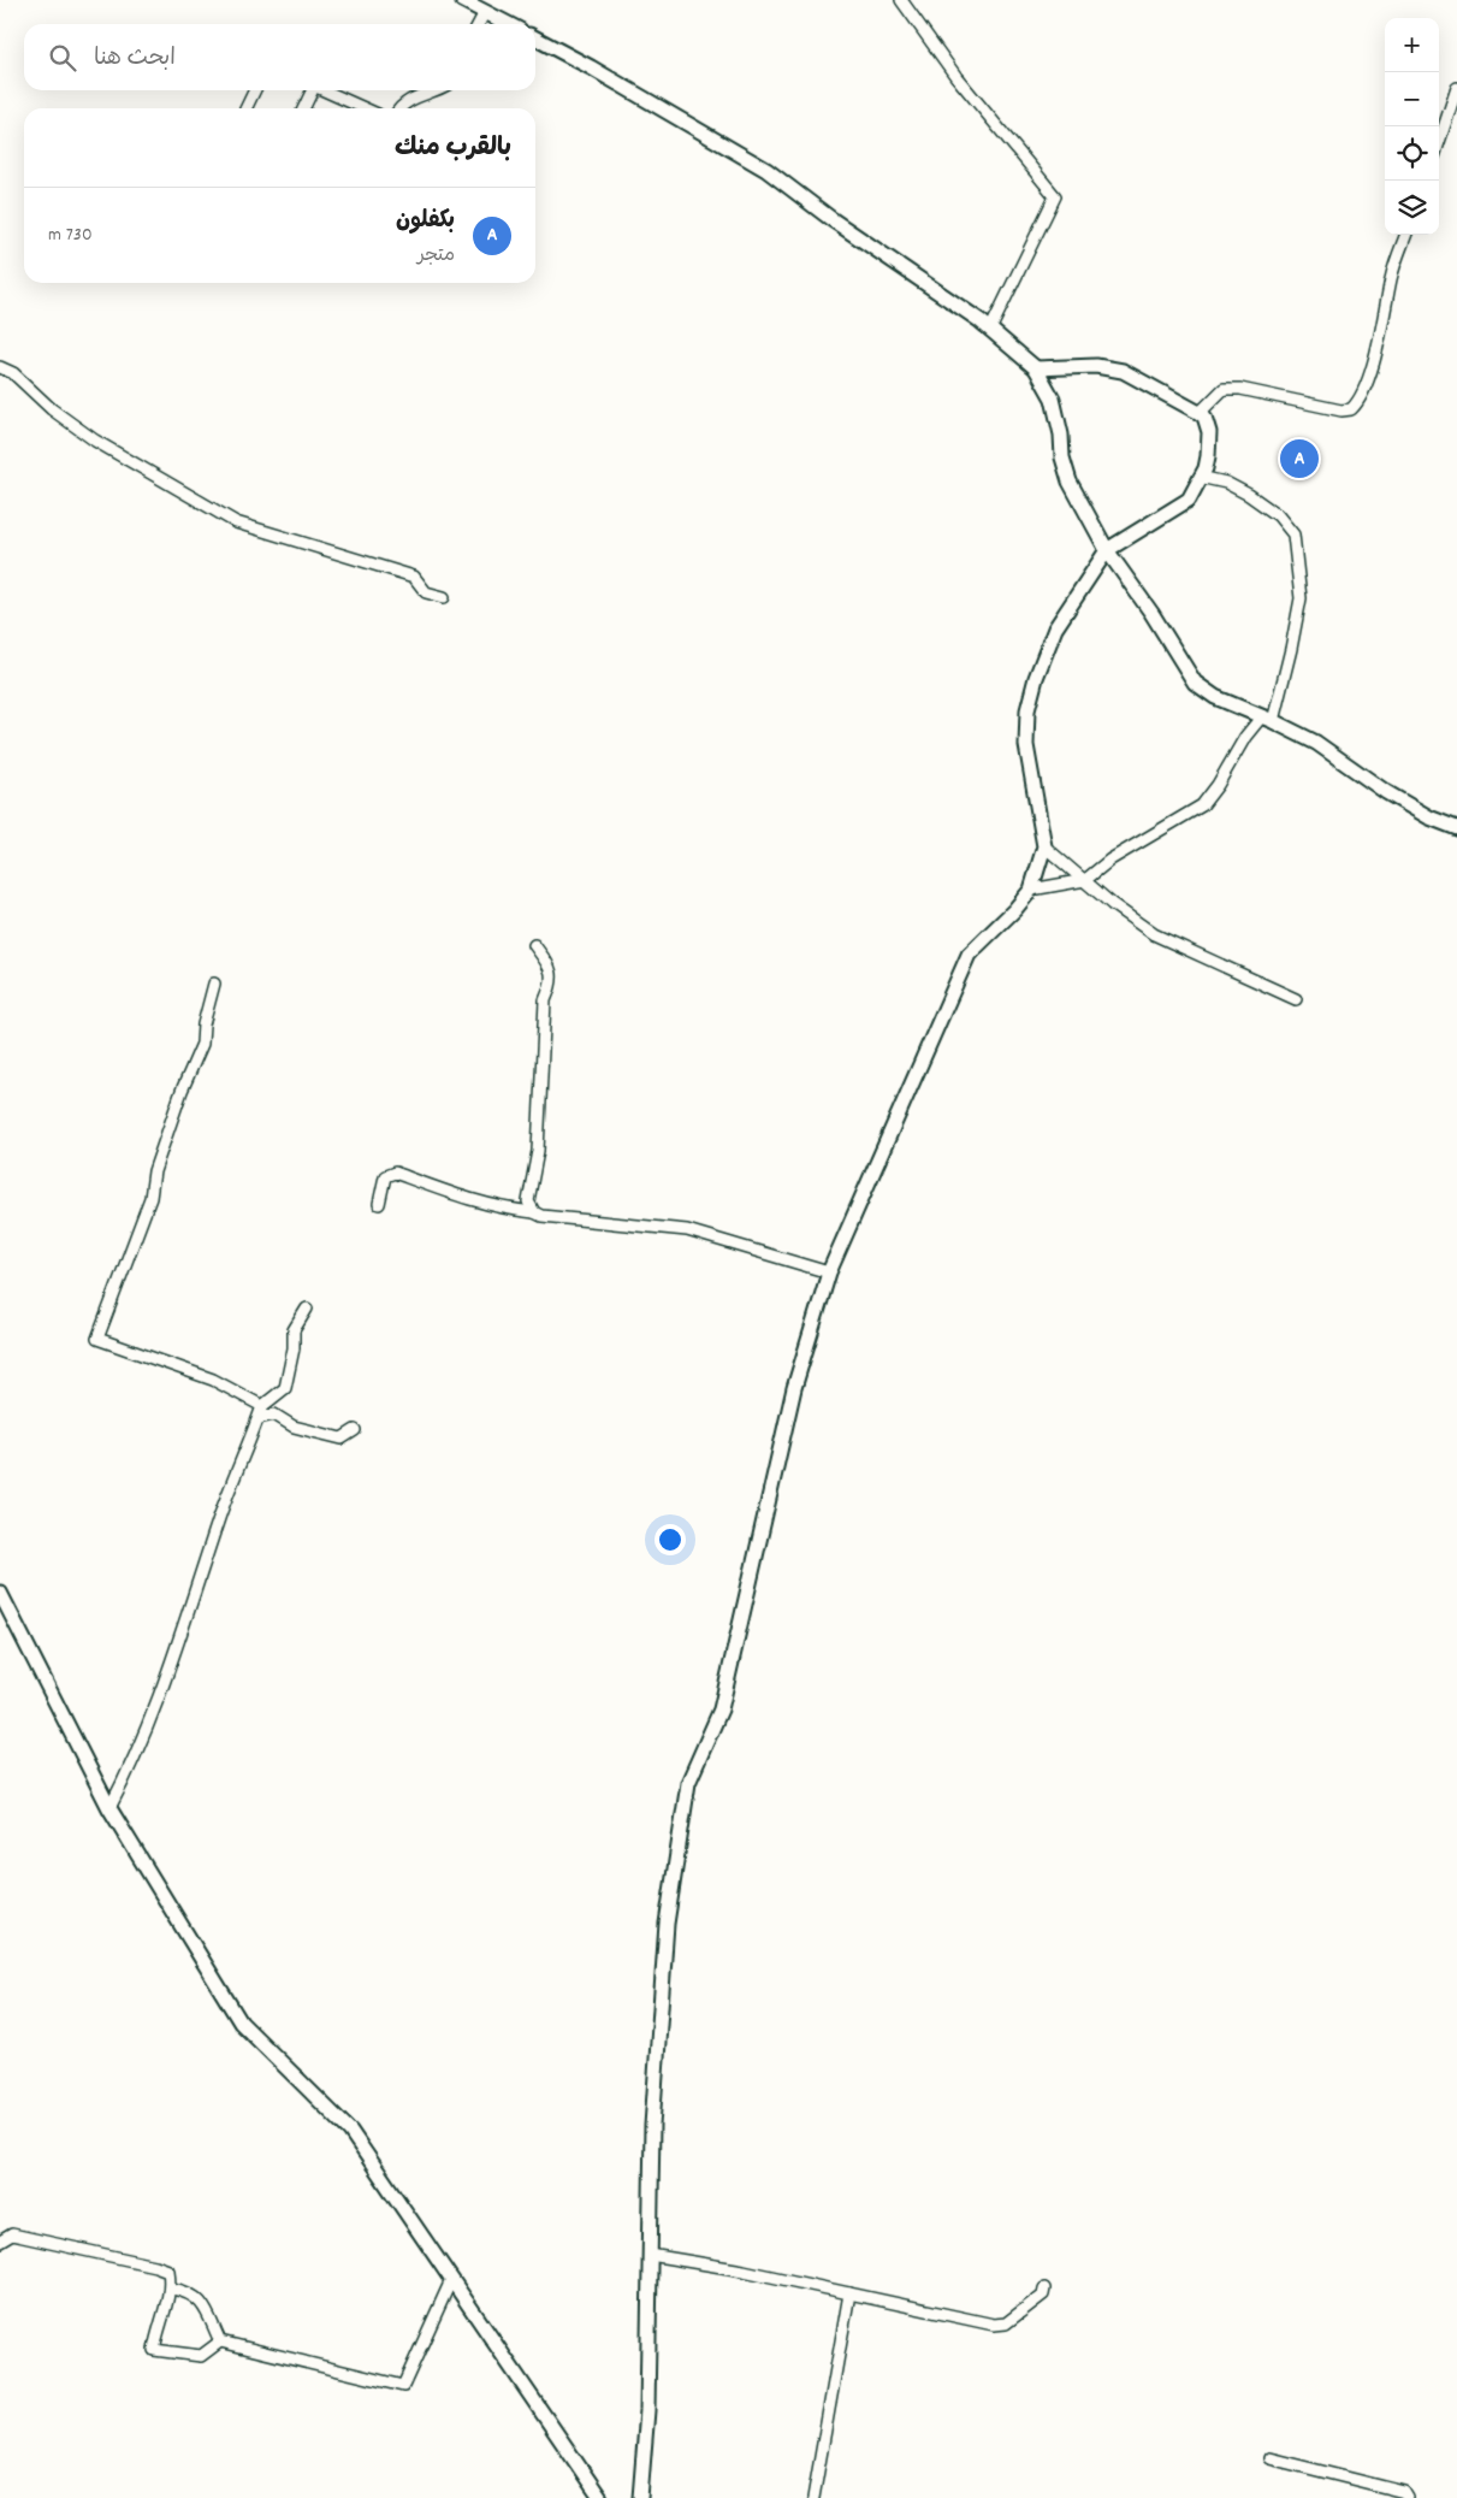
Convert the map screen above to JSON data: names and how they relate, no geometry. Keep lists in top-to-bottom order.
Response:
{
  "page": {
    "map_buttons": ["+", "−"],
    "search": "ابحث هنا",
    "heading": "بالقرب منك",
    "list": [
      {
        "mark": "A",
        "name": "بكفلون",
        "note": "متجر",
        "value": "730 m"
      }
    ],
    "pins": "A"
  }
}
